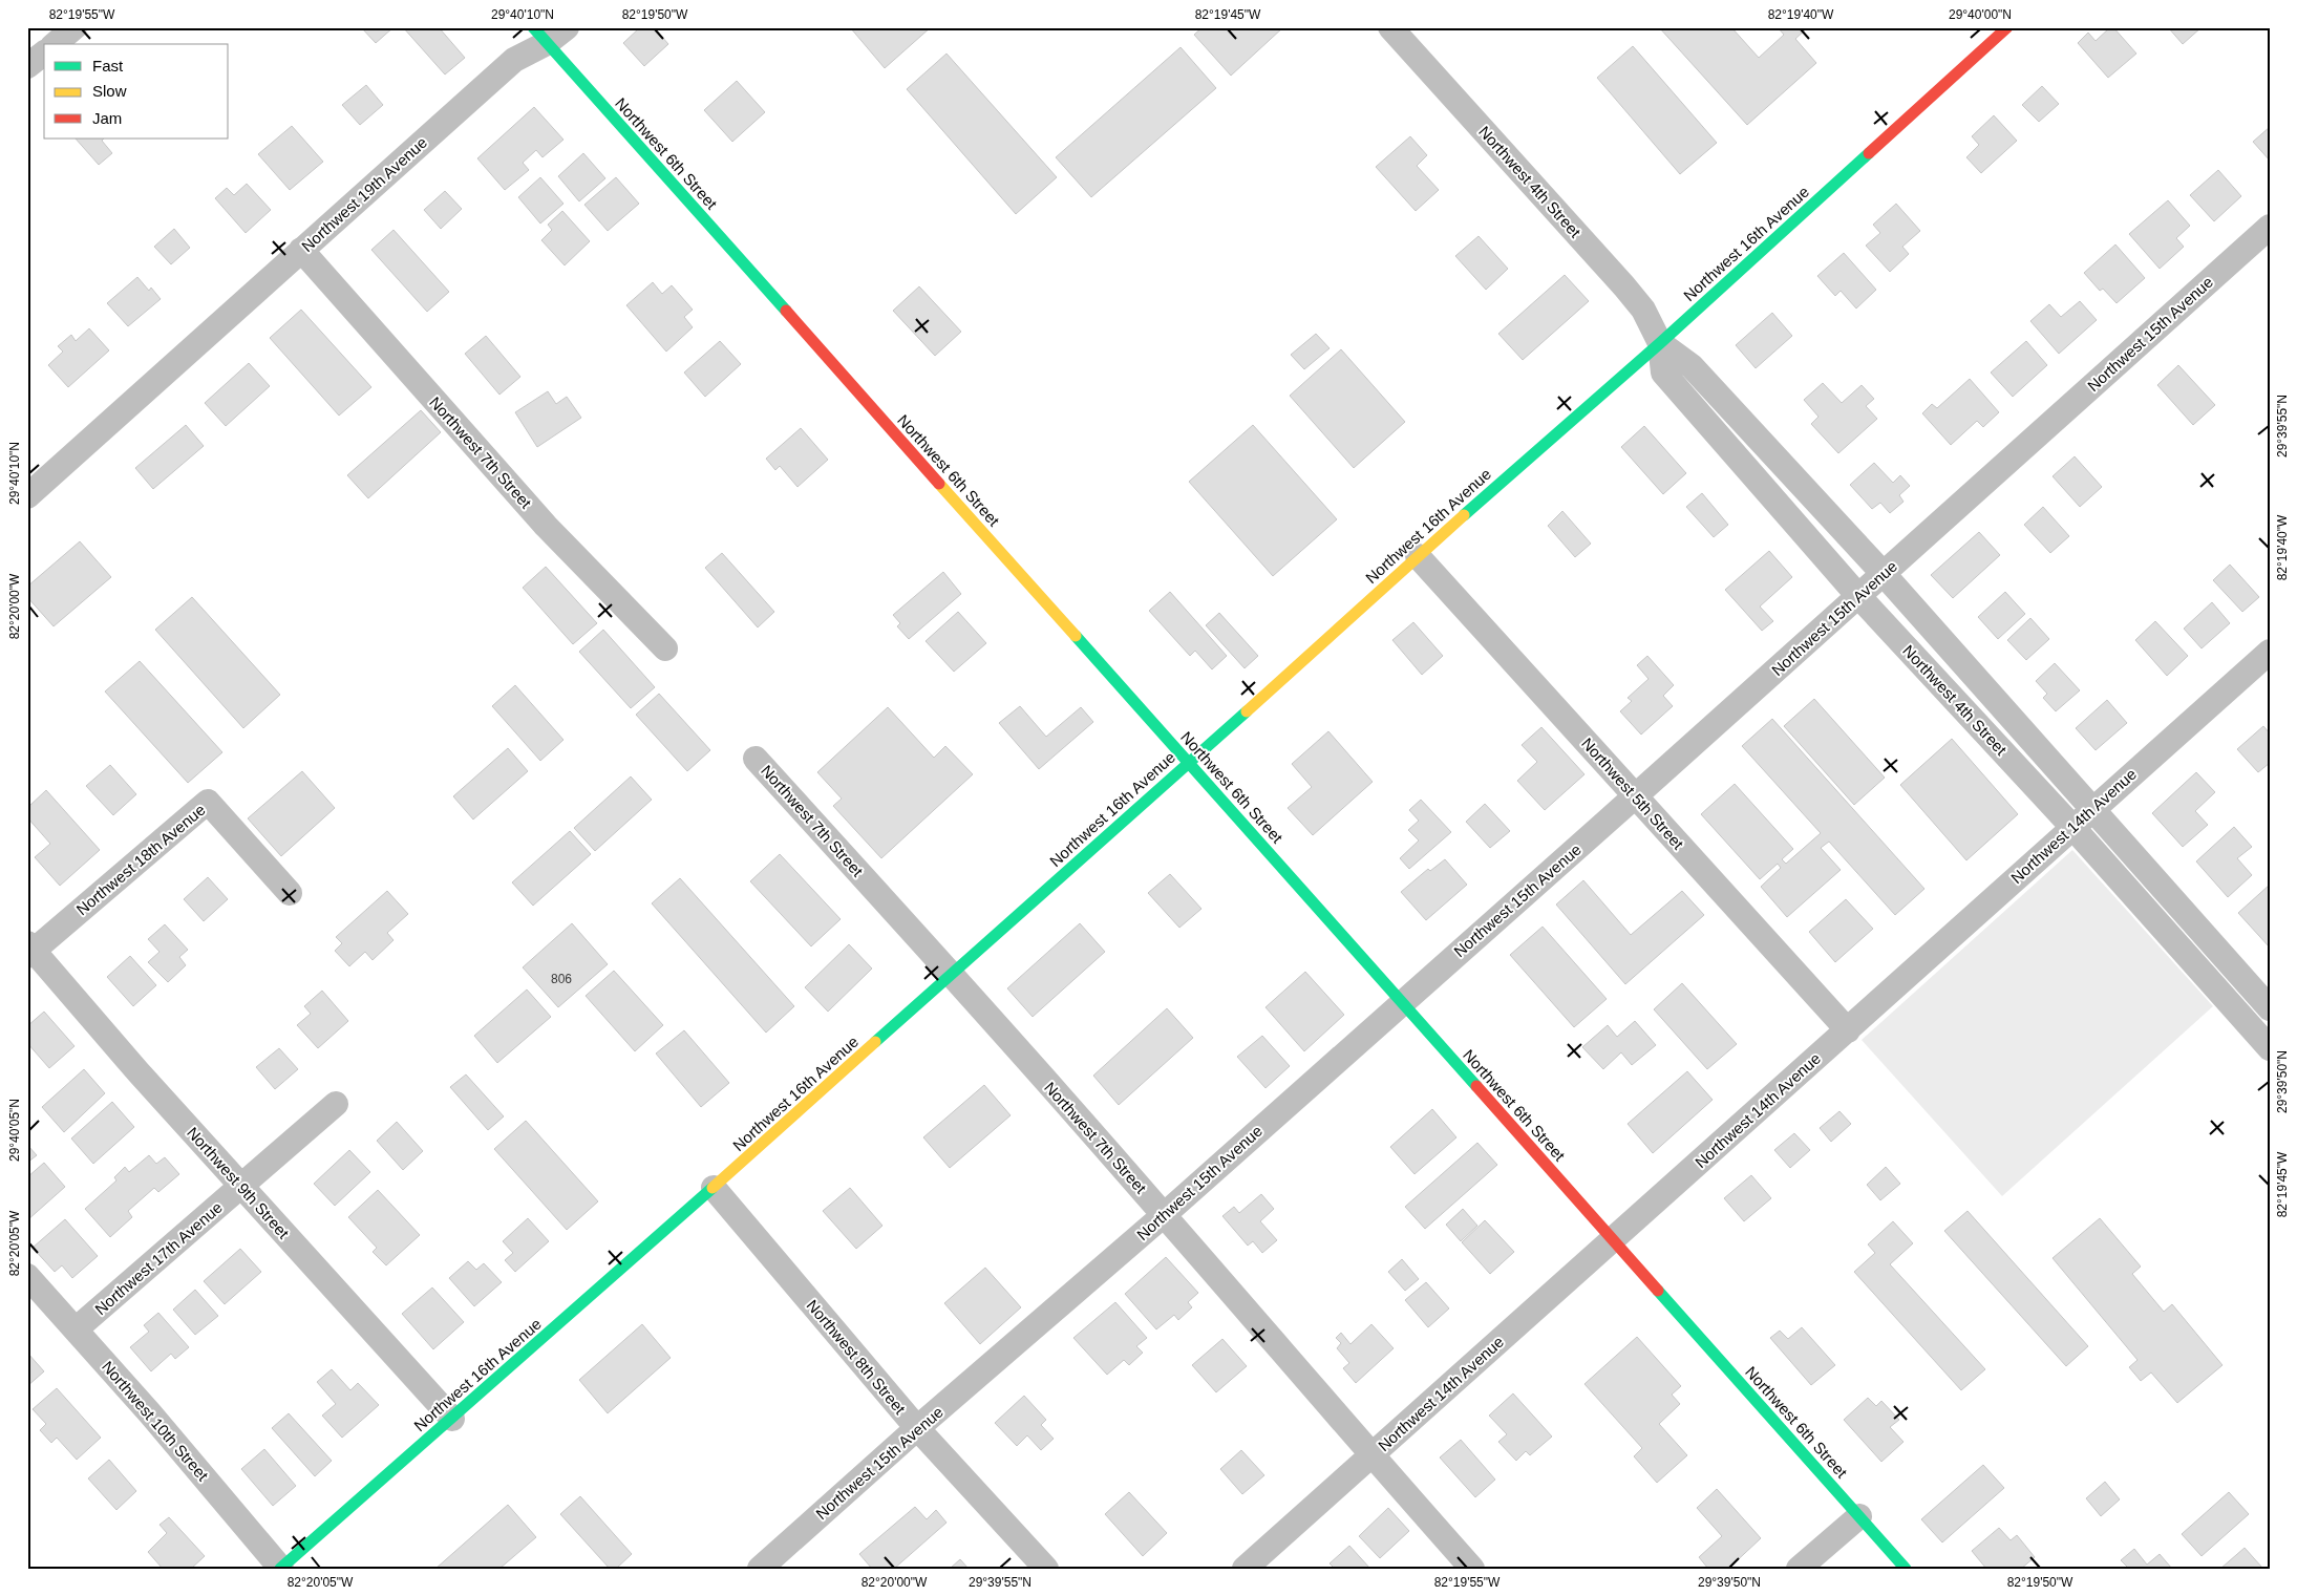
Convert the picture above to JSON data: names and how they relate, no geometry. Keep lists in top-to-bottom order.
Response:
{
  "streets": {
    "street": [
      "Northwest 6th Street",
      "Northwest 4th Street",
      "Northwest 19th Avenue",
      "Northwest 16th Avenue",
      "Northwest 15th Avenue",
      "Northwest 7th Street",
      "Northwest 5th Street",
      "Northwest 14th Avenue",
      "Northwest 18th Avenue",
      "Northwest 9th Street",
      "Northwest 17th Avenue",
      "Northwest 8th Street",
      "Northwest 10th Street"
    ]
  },
  "crossings": [
    ["Northwest 6th Street", "Northwest 19th Avenue"],
    ["Northwest 6th Street", "Northwest 16th Avenue"],
    ["Northwest 6th Street", "Northwest 15th Avenue"],
    ["Northwest 6th Street", "Northwest 14th Avenue"],
    ["Northwest 4th Street", "Northwest 16th Avenue"],
    ["Northwest 4th Street", "Northwest 15th Avenue"],
    ["Northwest 4th Street", "Northwest 14th Avenue"],
    ["Northwest 19th Avenue", "Northwest 7th Street"],
    ["Northwest 16th Avenue", "Northwest 7th Street"],
    ["Northwest 16th Avenue", "Northwest 5th Street"],
    ["Northwest 16th Avenue", "Northwest 9th Street"],
    ["Northwest 16th Avenue", "Northwest 8th Street"],
    ["Northwest 16th Avenue", "Northwest 10th Street"],
    ["Northwest 15th Avenue", "Northwest 7th Street"],
    ["Northwest 15th Avenue", "Northwest 5th Street"],
    ["Northwest 15th Avenue", "Northwest 8th Street"],
    ["Northwest 7th Street", "Northwest 14th Avenue"],
    ["Northwest 5th Street", "Northwest 14th Avenue"],
    ["Northwest 18th Avenue", "Northwest 9th Street"],
    ["Northwest 9th Street", "Northwest 17th Avenue"],
    ["Northwest 17th Avenue", "Northwest 10th Street"]
  ],
  "house_numbers": ["806"],
  "legend": ["Fast", "Slow", "Jam"],
  "coordinates": [
    "82°19'55\"W",
    "29°40'10\"N",
    "82°19'50\"W",
    "82°19'45\"W",
    "82°19'40\"W",
    "29°40'00\"N",
    "29°39'55\"N",
    "82°20'00\"W",
    "29°39'50\"N",
    "29°40'05\"N",
    "82°20'05\"W"
  ]
}
